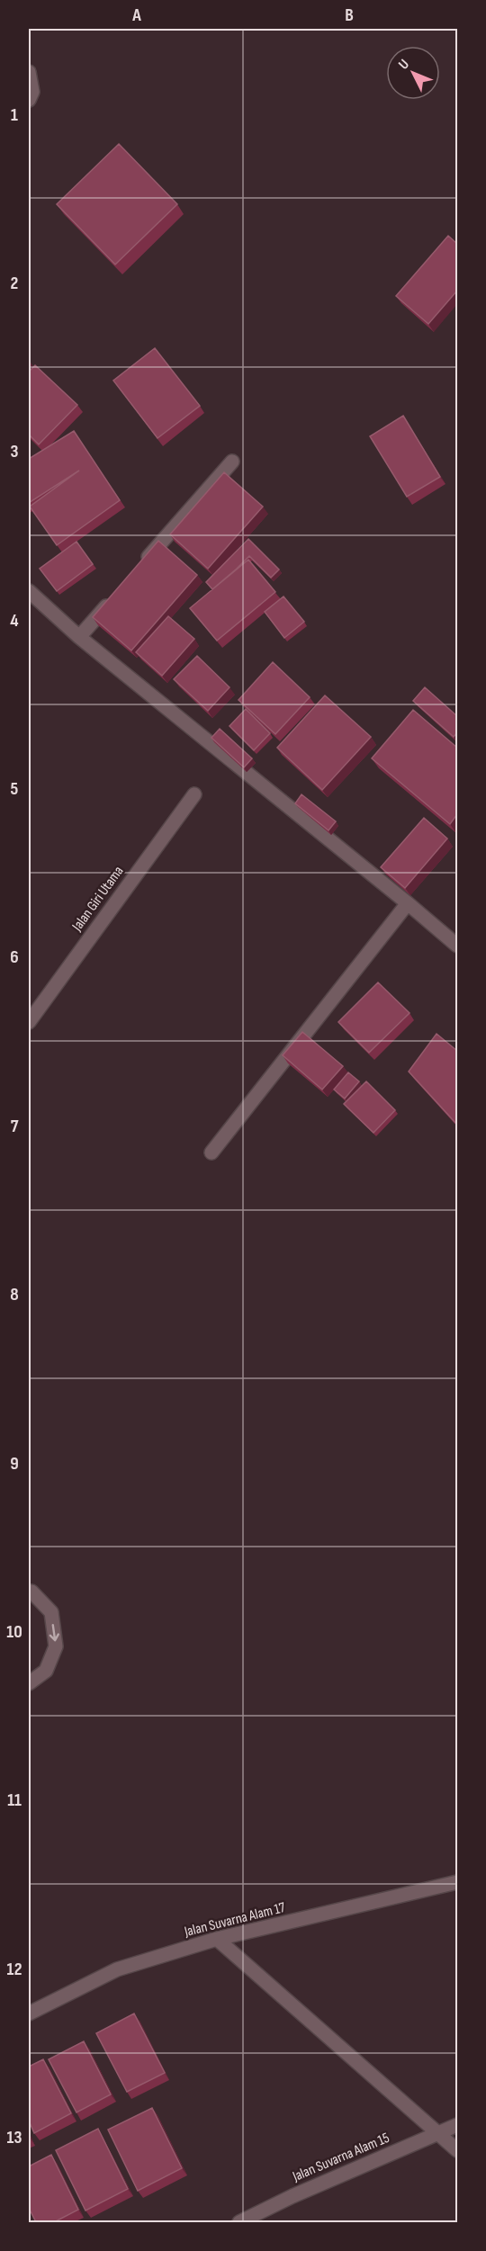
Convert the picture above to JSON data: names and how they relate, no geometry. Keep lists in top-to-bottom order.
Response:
{
  "streets": {
    "street": ["Jalan Giri Utama", "Jalan Suvarna Alam 17", "Jalan Suvarna Alam 15"]
  },
  "north": "top left",
  "grid": {
    "columns": ["A", "B"],
    "rows": [
      "1",
      "2",
      "3",
      "4",
      "5",
      "6",
      "7",
      "8",
      "9",
      "10",
      "11",
      "12",
      "13"
    ]
  }
}
